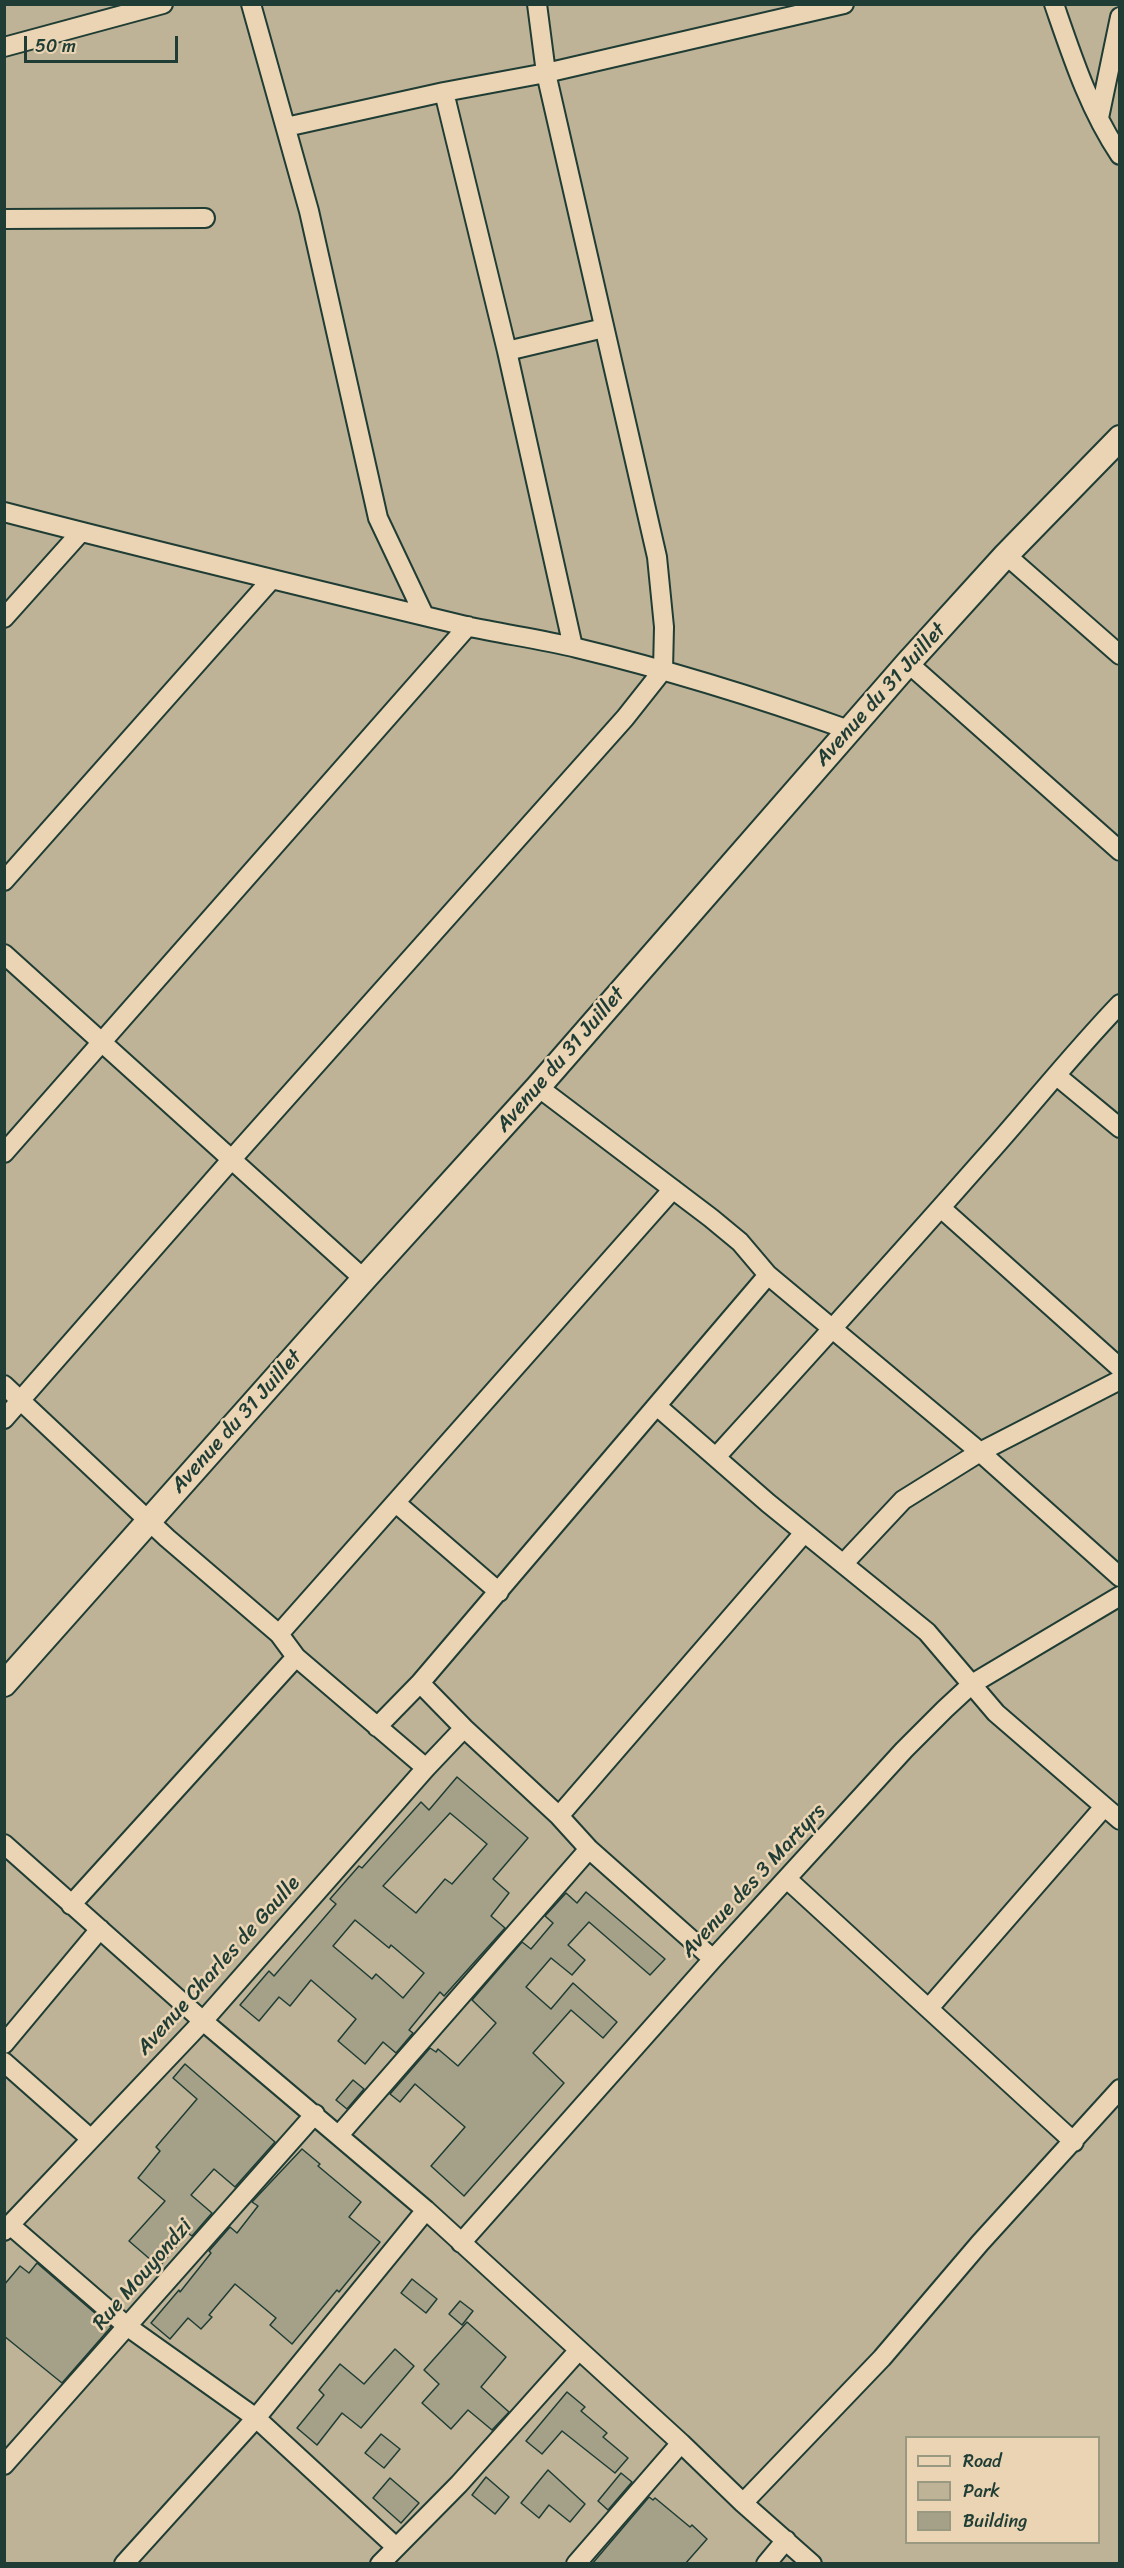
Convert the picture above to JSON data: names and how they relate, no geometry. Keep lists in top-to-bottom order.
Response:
{
  "streets": {
    "street": [
      "Avenue du 31 Juillet",
      "Avenue des 3 Martyrs",
      "Avenue Charles de Gaulle",
      "Rue Mouyondzi"
    ]
  },
  "legend": ["Road", "Park", "Building"],
  "scale_bar": "50 m"
}
